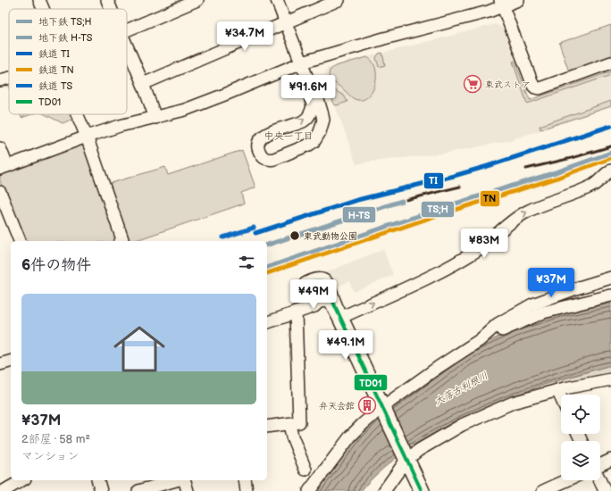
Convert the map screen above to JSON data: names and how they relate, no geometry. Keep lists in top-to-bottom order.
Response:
{
  "districts": ["中央一丁目"],
  "water": ["大落古利根川"],
  "places": {
    "supermarket": ["東武ストア"],
    "other": ["東武動物公園"],
    "building": ["弁天会館"]
  },
  "lines": [
    "rail line TI",
    "metro line TS;H",
    "rail line TN",
    "metro line H-TS",
    "rail line TS",
    "transit line TD01"
  ],
  "legend": [
    "地下鉄 TS;H",
    "地下鉄 H-TS",
    "鉄道 TI",
    "鉄道 TN",
    "鉄道 TS",
    "TD01"
  ],
  "page": {
    "price": [
      "¥34.7M",
      "¥91.6M",
      "¥83M",
      "¥37M",
      "¥49M",
      "¥49.1M"
    ],
    "heading": "6件の物件",
    "list": [
      {
        "name": "¥37M",
        "note": "2部屋 · 58 m² · マンション"
      }
    ]
  }
}
